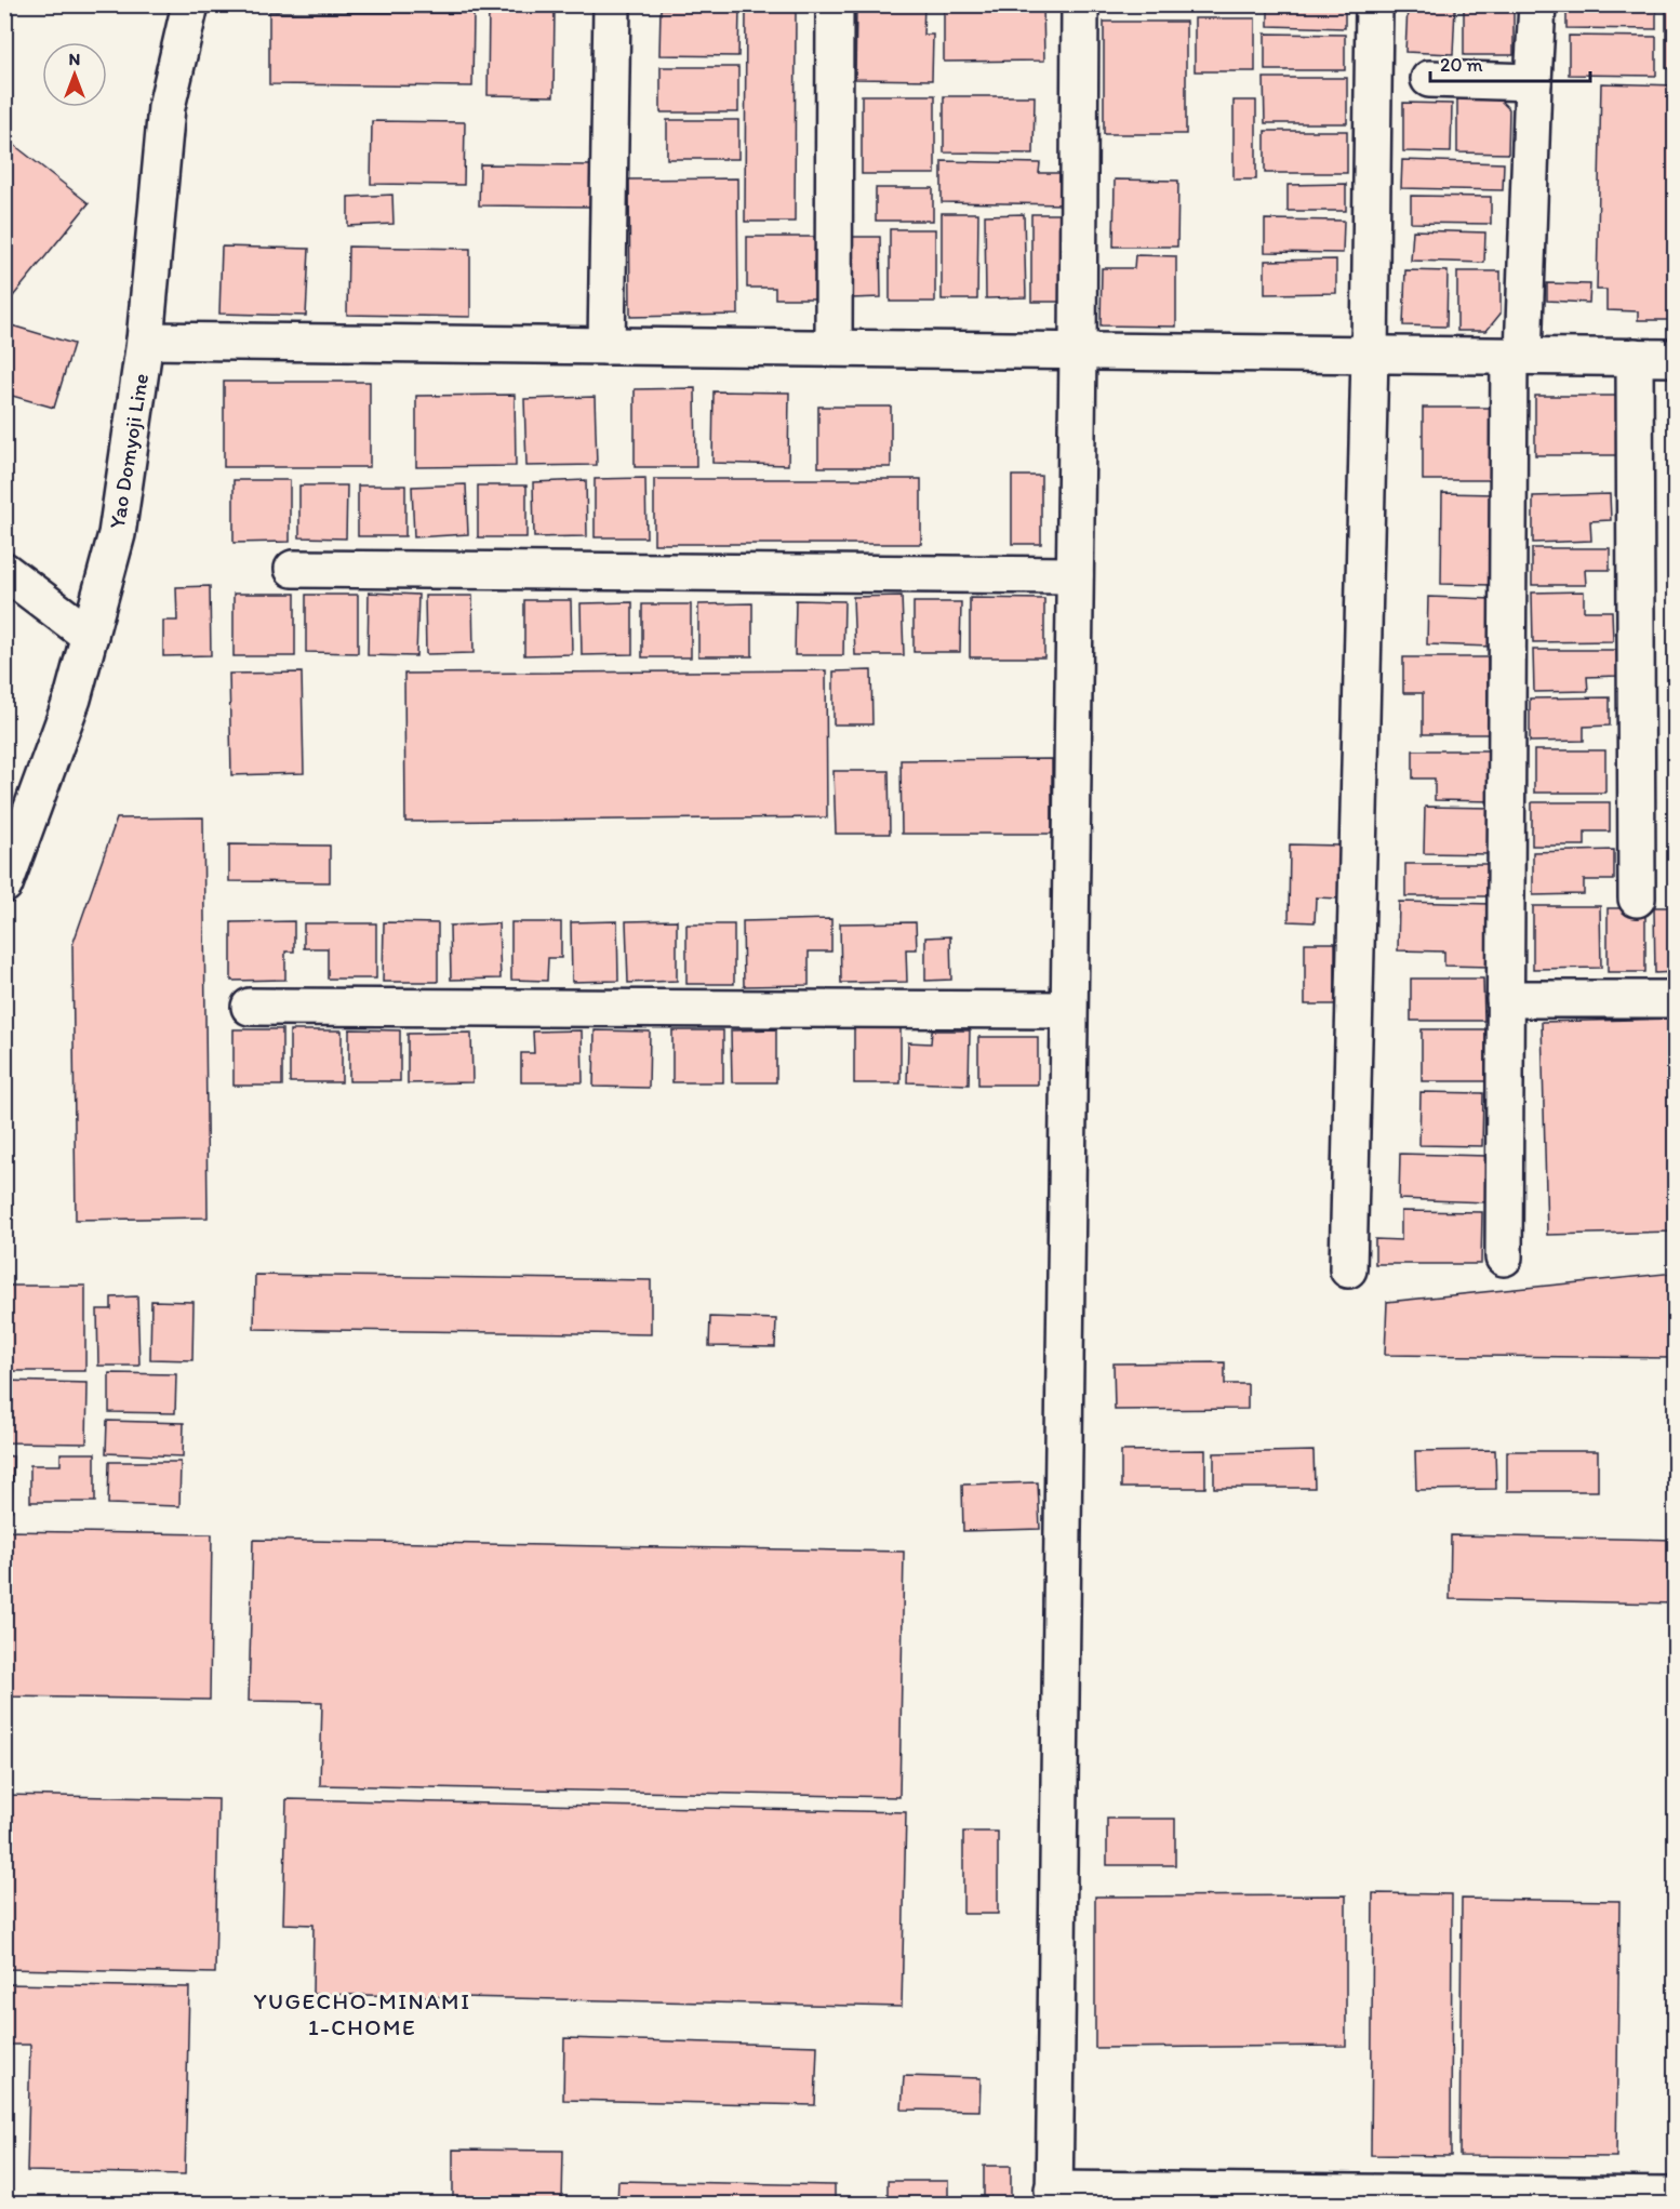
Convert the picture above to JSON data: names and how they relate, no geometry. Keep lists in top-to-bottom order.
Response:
{
  "streets": {
    "street": ["Yao Domyoji Line"]
  },
  "districts": ["YUGECHO-MINAMI 1-CHOME"],
  "scale_bar": "20 m",
  "north": "top"
}
